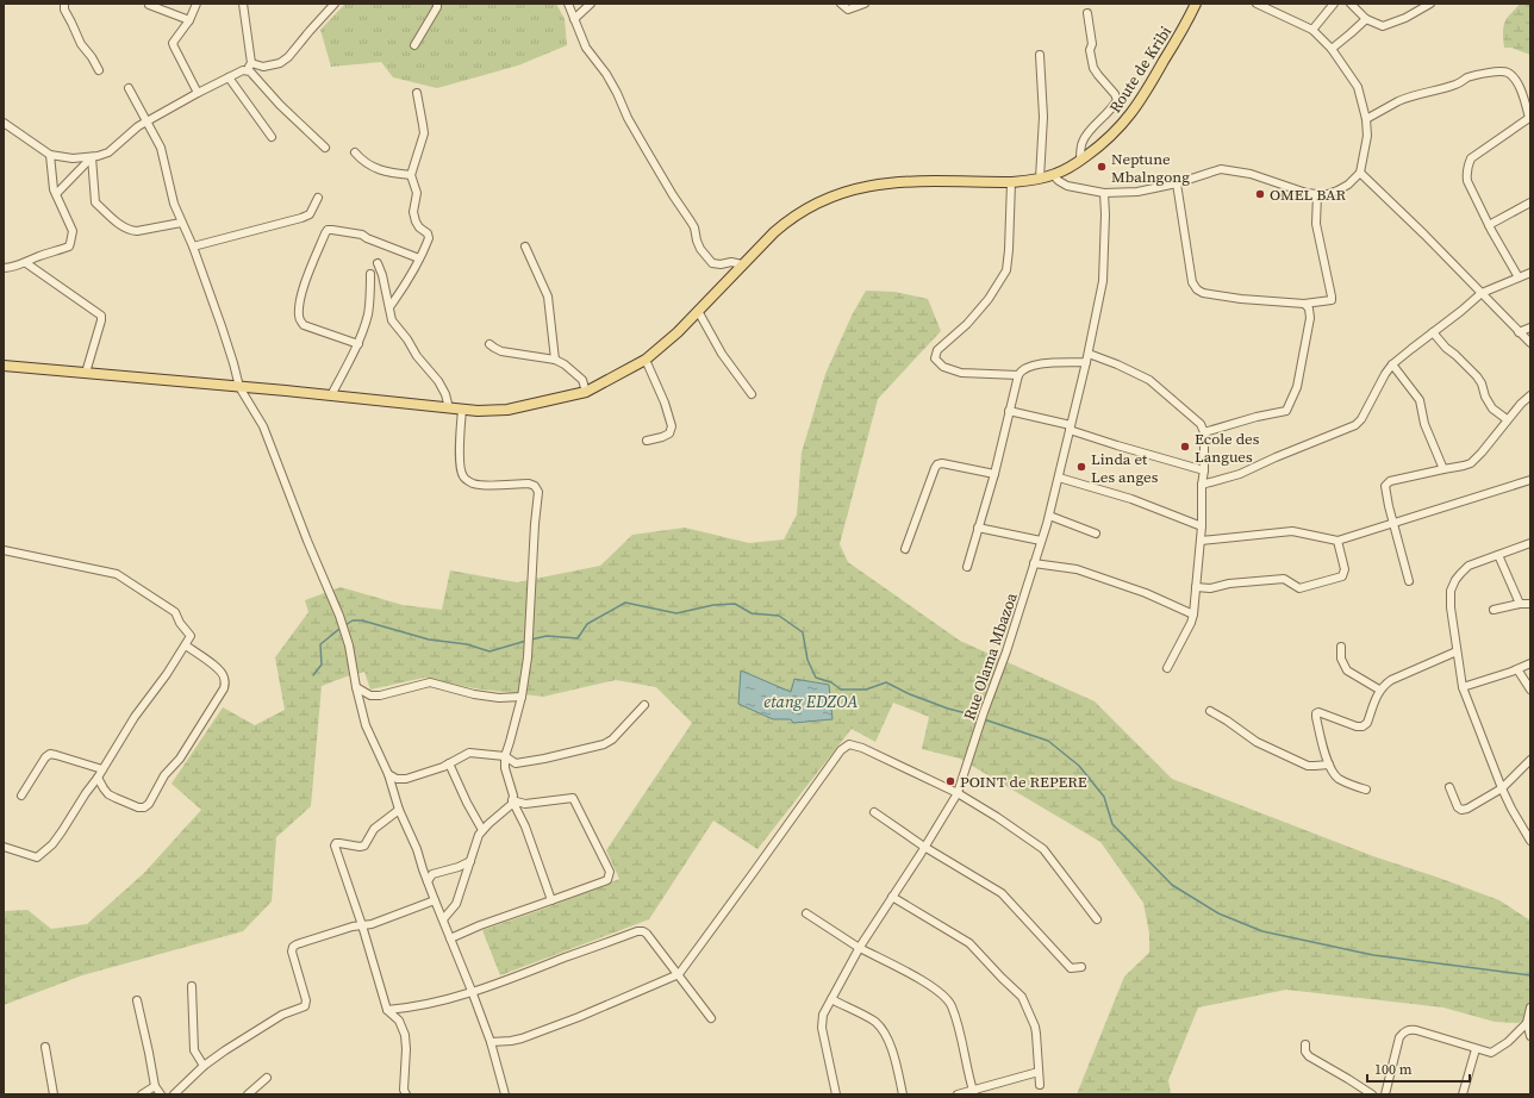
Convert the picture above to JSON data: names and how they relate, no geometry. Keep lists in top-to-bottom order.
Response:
{
  "streets": {
    "main road": ["Route de Kribi"],
    "street": ["Rue Olama Mbazoa"]
  },
  "water": ["etang EDZOA"],
  "places": [
    "Neptune Mbalngong",
    "OMEL BAR",
    "Ecole des Langues",
    "Linda et Les anges",
    "POINT de REPERE"
  ],
  "scale_bar": "100 m"
}
